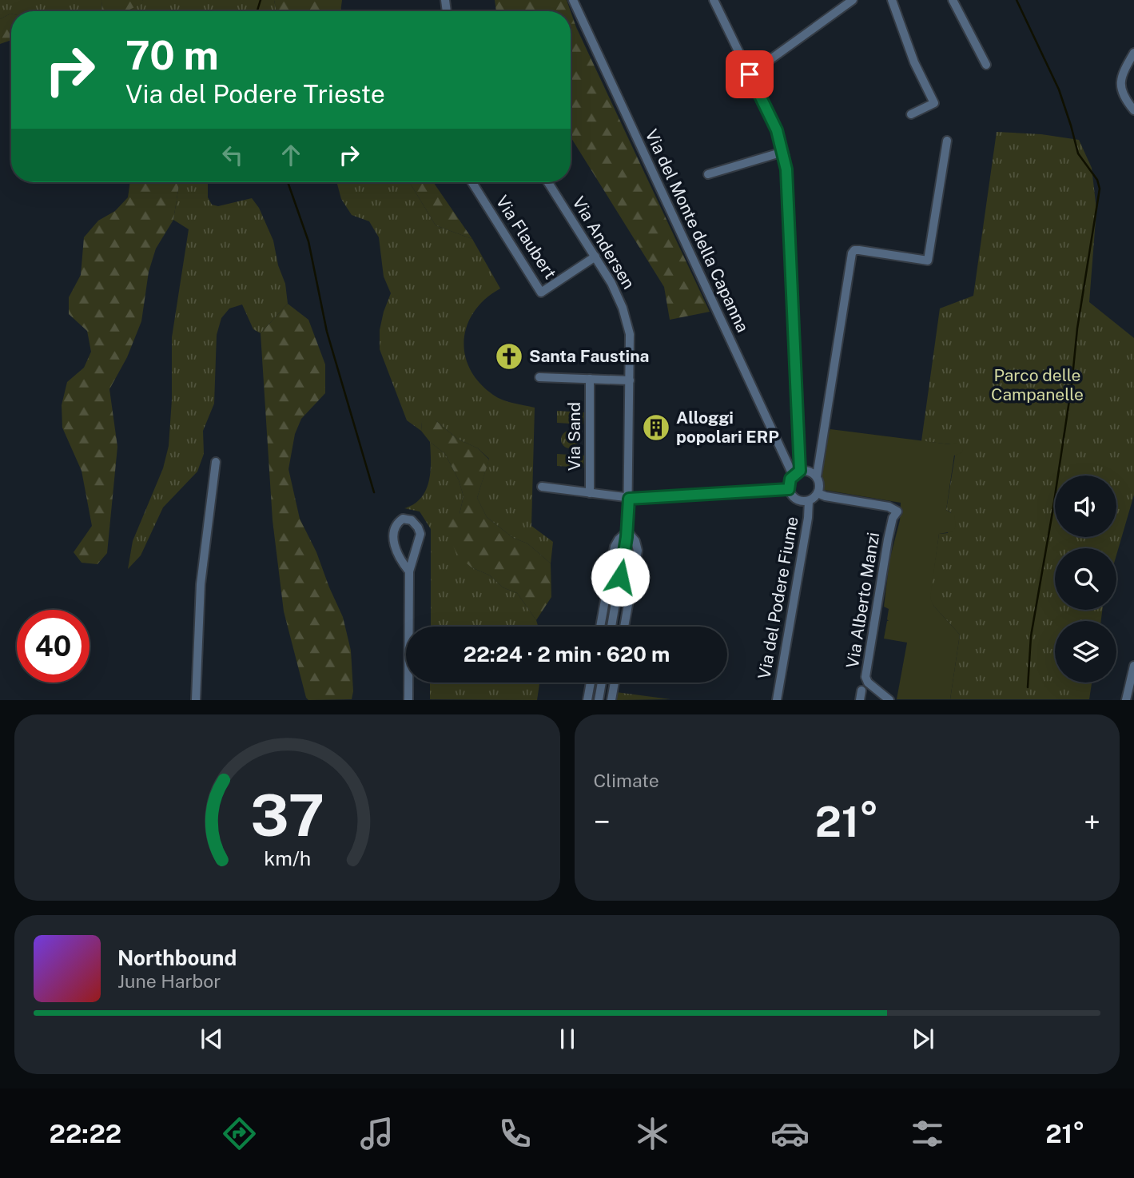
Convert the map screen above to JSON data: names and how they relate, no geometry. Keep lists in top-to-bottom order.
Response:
{
  "streets": {
    "street": [
      "Via del Monte della Capanna",
      "Via Flaubert",
      "Via Andersen",
      "Via Sand",
      "Via del Podere Fiume",
      "Via Alberto Manzi"
    ]
  },
  "crossings": [
    ["Via del Monte della Capanna", "Via del Podere Fiume"],
    ["Via del Monte della Capanna", "Via Alberto Manzi"],
    ["Via Flaubert", "Via Andersen"],
    ["Via del Podere Fiume", "Via Alberto Manzi"]
  ],
  "parks": ["Parco delle Campanelle"],
  "places": {
    "church": ["Santa Faustina"],
    "building": ["Alloggi popolari ERP"]
  },
  "page": {
    "turn": ["70 m", "Via del Podere Trieste"],
    "limit": "40",
    "trip": "22:24 · 2 min · 620 m",
    "tile": "Climate",
    "heat": ["−", "21°", "+"],
    "song": ["Northbound", "June Harbor"],
    "tabs": ["22:22", "21°"],
    "gauge": ["37", "km/h"]
  }
}
